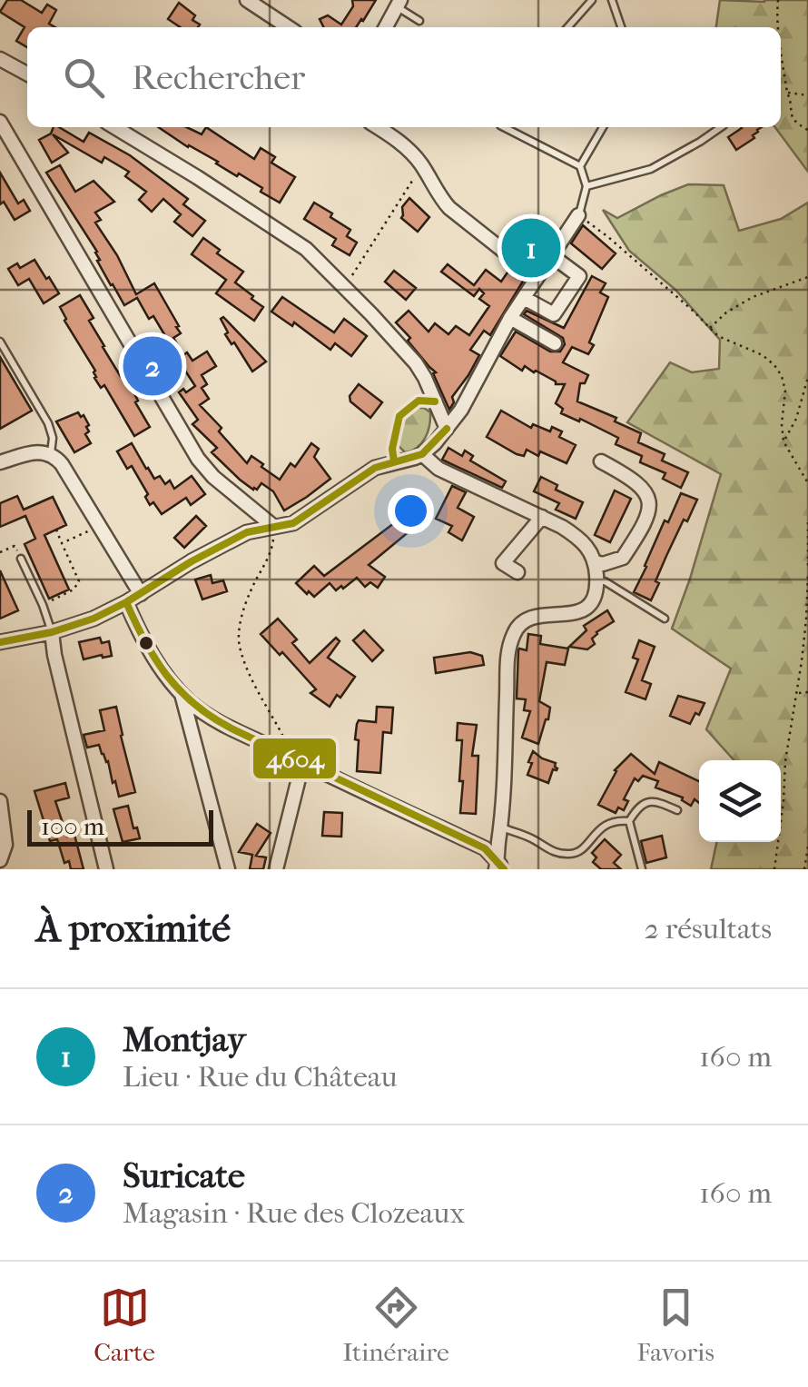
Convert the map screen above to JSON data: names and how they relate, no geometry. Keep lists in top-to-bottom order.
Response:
{
  "lines": ["transit line 4604"],
  "scale_bar": "100 m",
  "page": {
    "search": "Rechercher",
    "pins": ["1", "2"],
    "scale": "100 m",
    "heading": ["À proximité", "2 résultats"],
    "list": [
      {
        "mark": "1",
        "name": "Montjay",
        "note": "Lieu · Rue du Château",
        "value": "160 m"
      },
      {
        "mark": "2",
        "name": "Suricate",
        "note": "Magasin · Rue des Clozeaux",
        "value": "160 m"
      }
    ],
    "nav": ["Carte", "Itinéraire", "Favoris"]
  }
}
